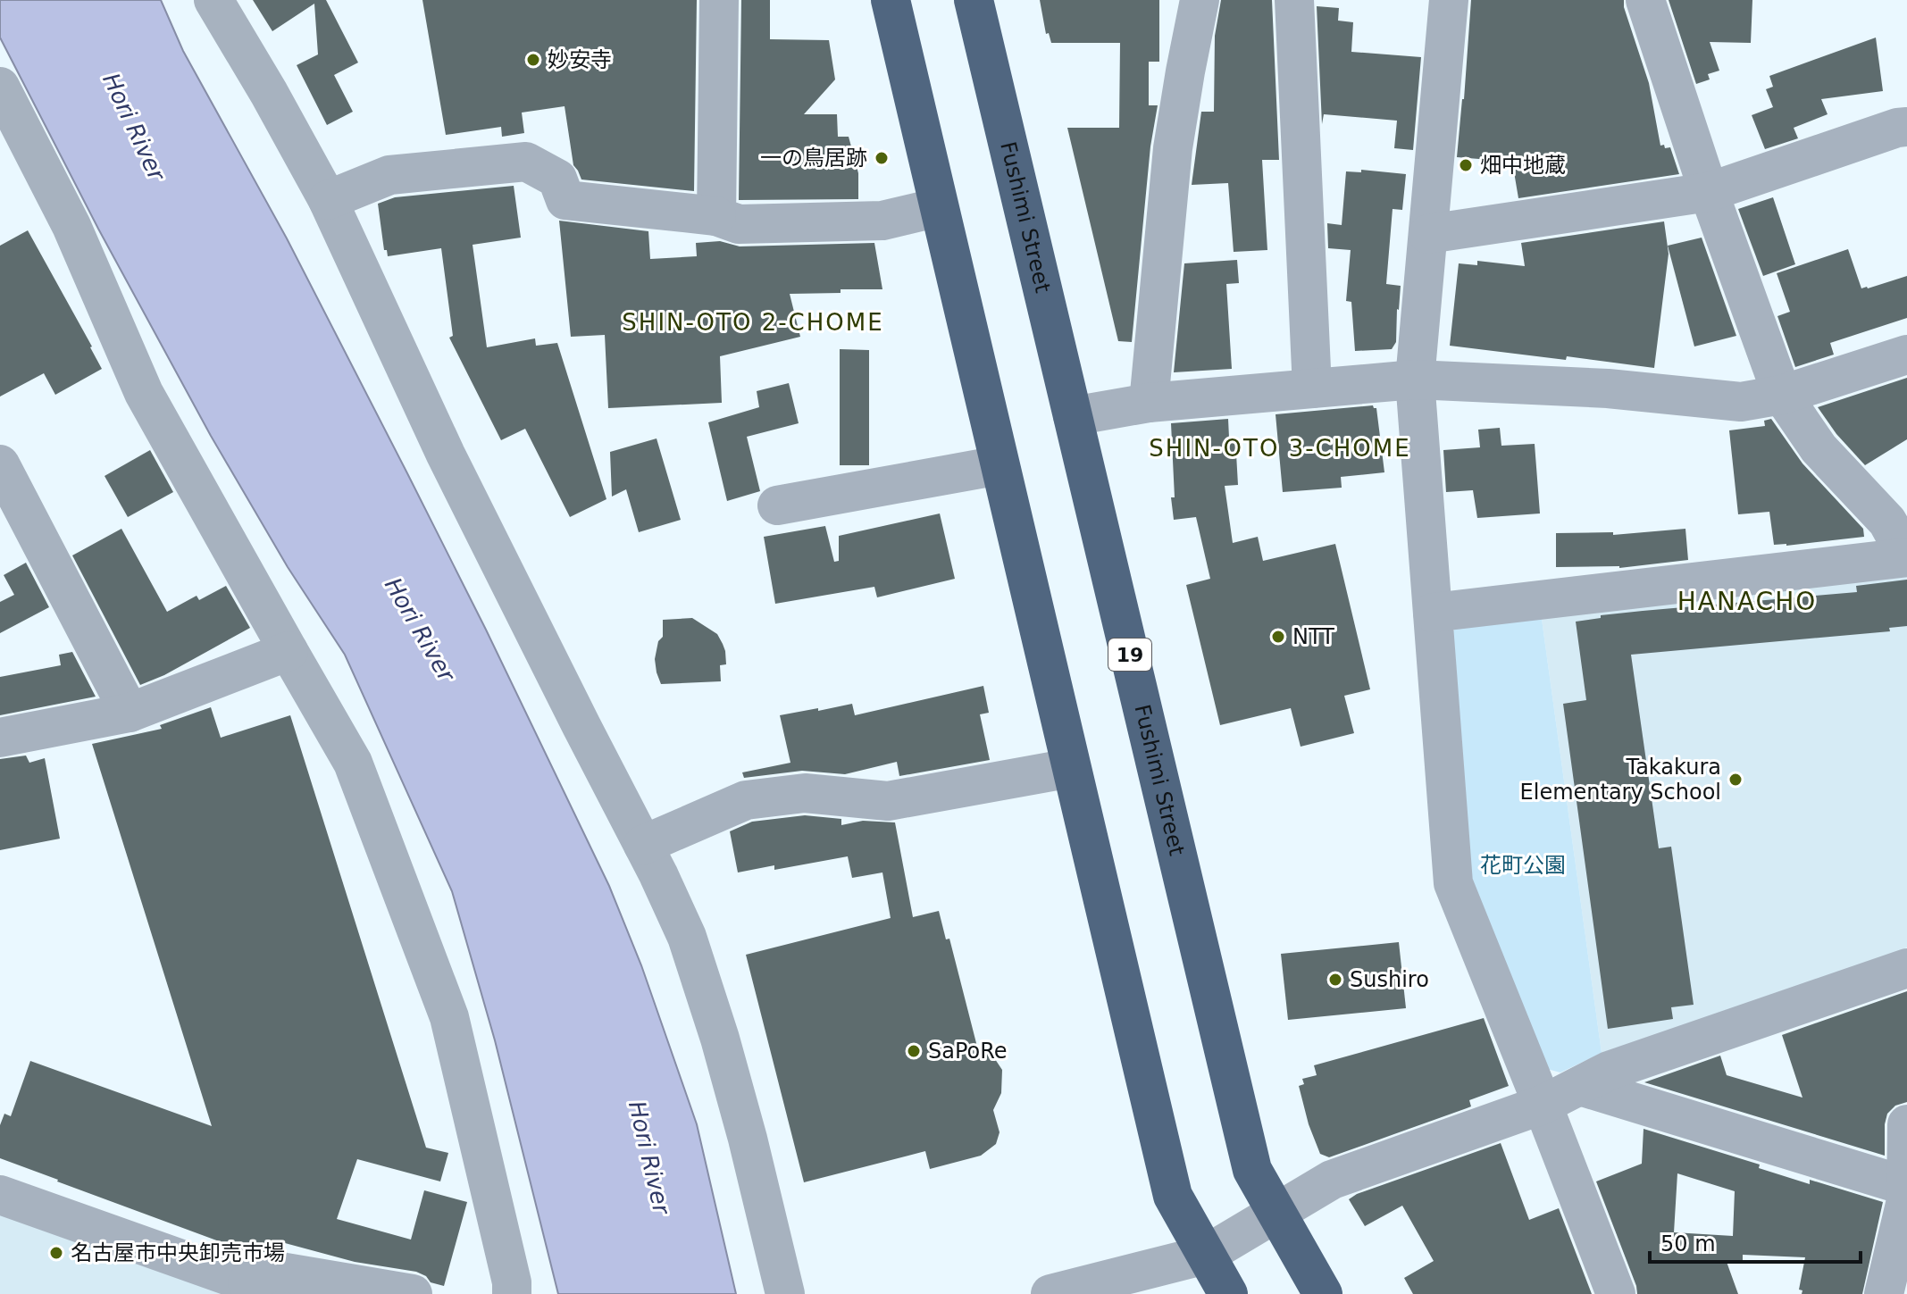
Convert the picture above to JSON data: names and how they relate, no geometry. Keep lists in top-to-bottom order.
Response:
{
  "streets": {
    "highway": ["Fushimi Street", "19"]
  },
  "districts": ["SHIN-OTO 2-CHOME", "SHIN-OTO 3-CHOME", "HANACHO"],
  "water": ["Hori River"],
  "parks": ["花町公園"],
  "places": [
    "妙安寺",
    "一の鳥居跡",
    "畑中地蔵",
    "NTT",
    "Takakura Elementary School",
    "Sushiro",
    "SaPoRe",
    "名古屋市中央卸売市場"
  ],
  "scale_bar": "50 m"
}
